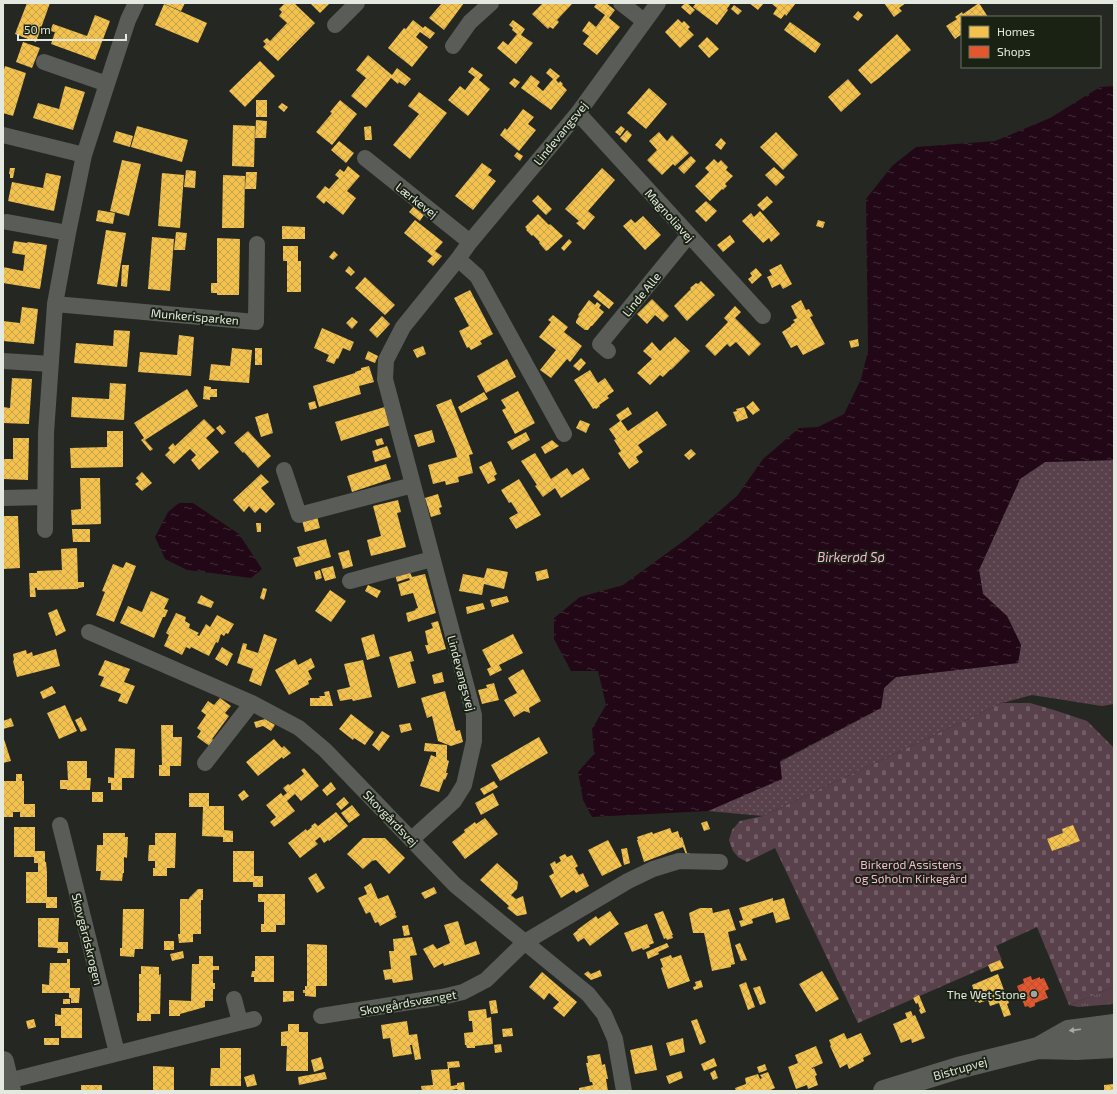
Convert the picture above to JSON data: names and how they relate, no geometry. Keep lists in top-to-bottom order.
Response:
{
  "streets": {
    "main road": ["Bistrupvej"],
    "street": [
      "Lindevangsvej",
      "Lærkevej",
      "Magnoliavej",
      "Linde Alle",
      "Munkerisparken",
      "Skovgårdsvej",
      "Skovgårdskrogen",
      "Skovgårdsvænget"
    ]
  },
  "crossings": [
    ["Lindevangsvej", "Lærkevej"],
    ["Lindevangsvej", "Magnoliavej"],
    ["Lindevangsvej", "Skovgårdsvej"],
    ["Magnoliavej", "Linde Alle"],
    ["Skovgårdsvej", "Skovgårdsvænget"]
  ],
  "water": ["Birkerød Sø"],
  "parks": ["Birkerød Assistens og Søholm Kirkegård"],
  "places": ["The Wet Stone"],
  "legend": ["Homes", "Shops"],
  "scale_bar": "50 m"
}
